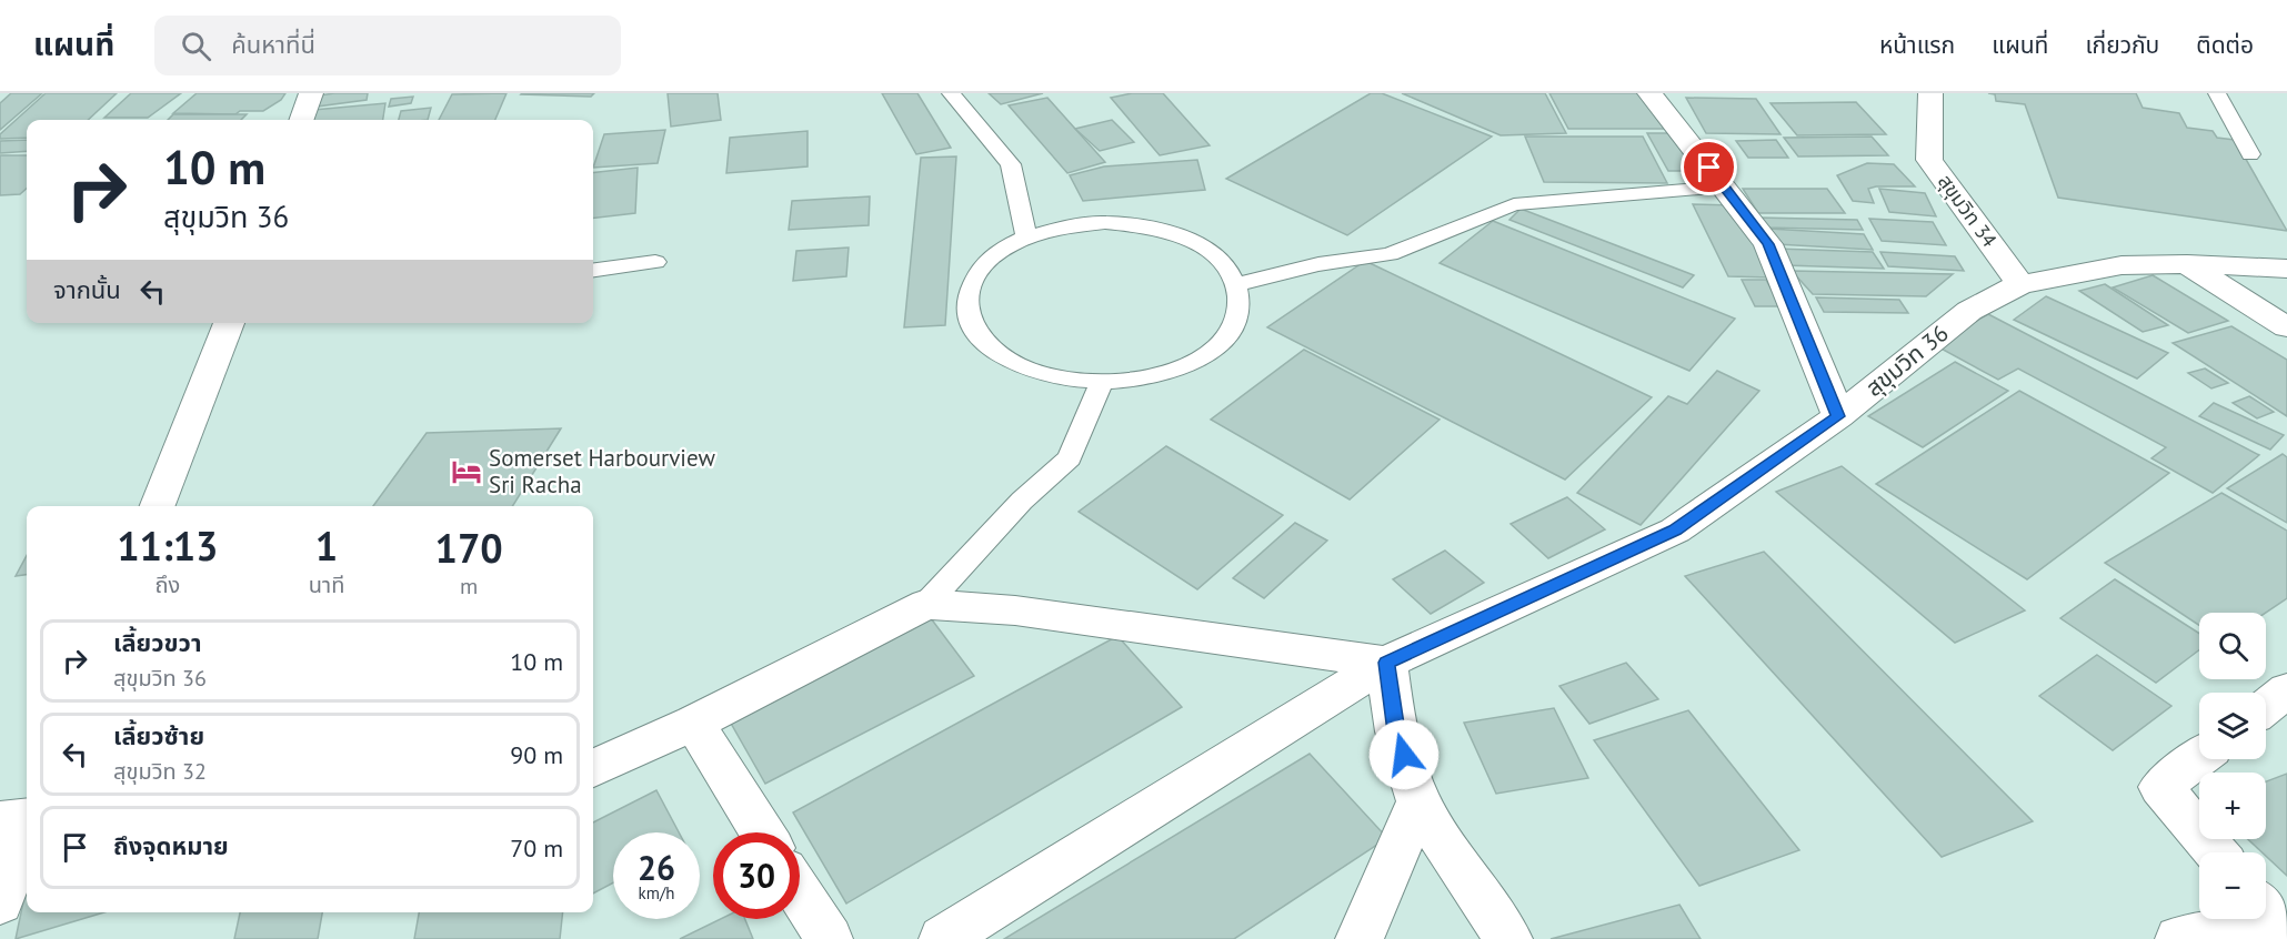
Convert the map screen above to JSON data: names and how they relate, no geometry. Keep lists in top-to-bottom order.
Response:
{
  "streets": {
    "street": ["สุขุมวิท 34", "สุขุมวิท 36"]
  },
  "crossings": [
    ["สุขุมวิท 34", "สุขุมวิท 36"]
  ],
  "places": {
    "hotel": ["Somerset Harbourview Sri Racha"]
  },
  "page": {
    "header": "แผนที่",
    "search": "ค้นหาที่นี่",
    "nav": [
      "หน้าแรก",
      "แผนที่",
      "เกี่ยวกับ",
      "ติดต่อ"
    ],
    "turn": ["10 m", "สุขุมวิท 36"],
    "then": "จากนั้น",
    "eta": [
      "11:13",
      "ถึง",
      "1",
      "นาที",
      "170",
      "m"
    ],
    "map_buttons": ["+", "−"],
    "list": [
      {
        "name": "เลี้ยวขวา",
        "note": "สุขุมวิท 36",
        "value": "10 m"
      },
      {
        "name": "เลี้ยวซ้าย",
        "note": "สุขุมวิท 32",
        "value": "90 m"
      },
      {
        "name": "ถึงจุดหมาย",
        "value": "70 m"
      }
    ],
    "speed": "26 km/h",
    "limit": "30"
  }
}
